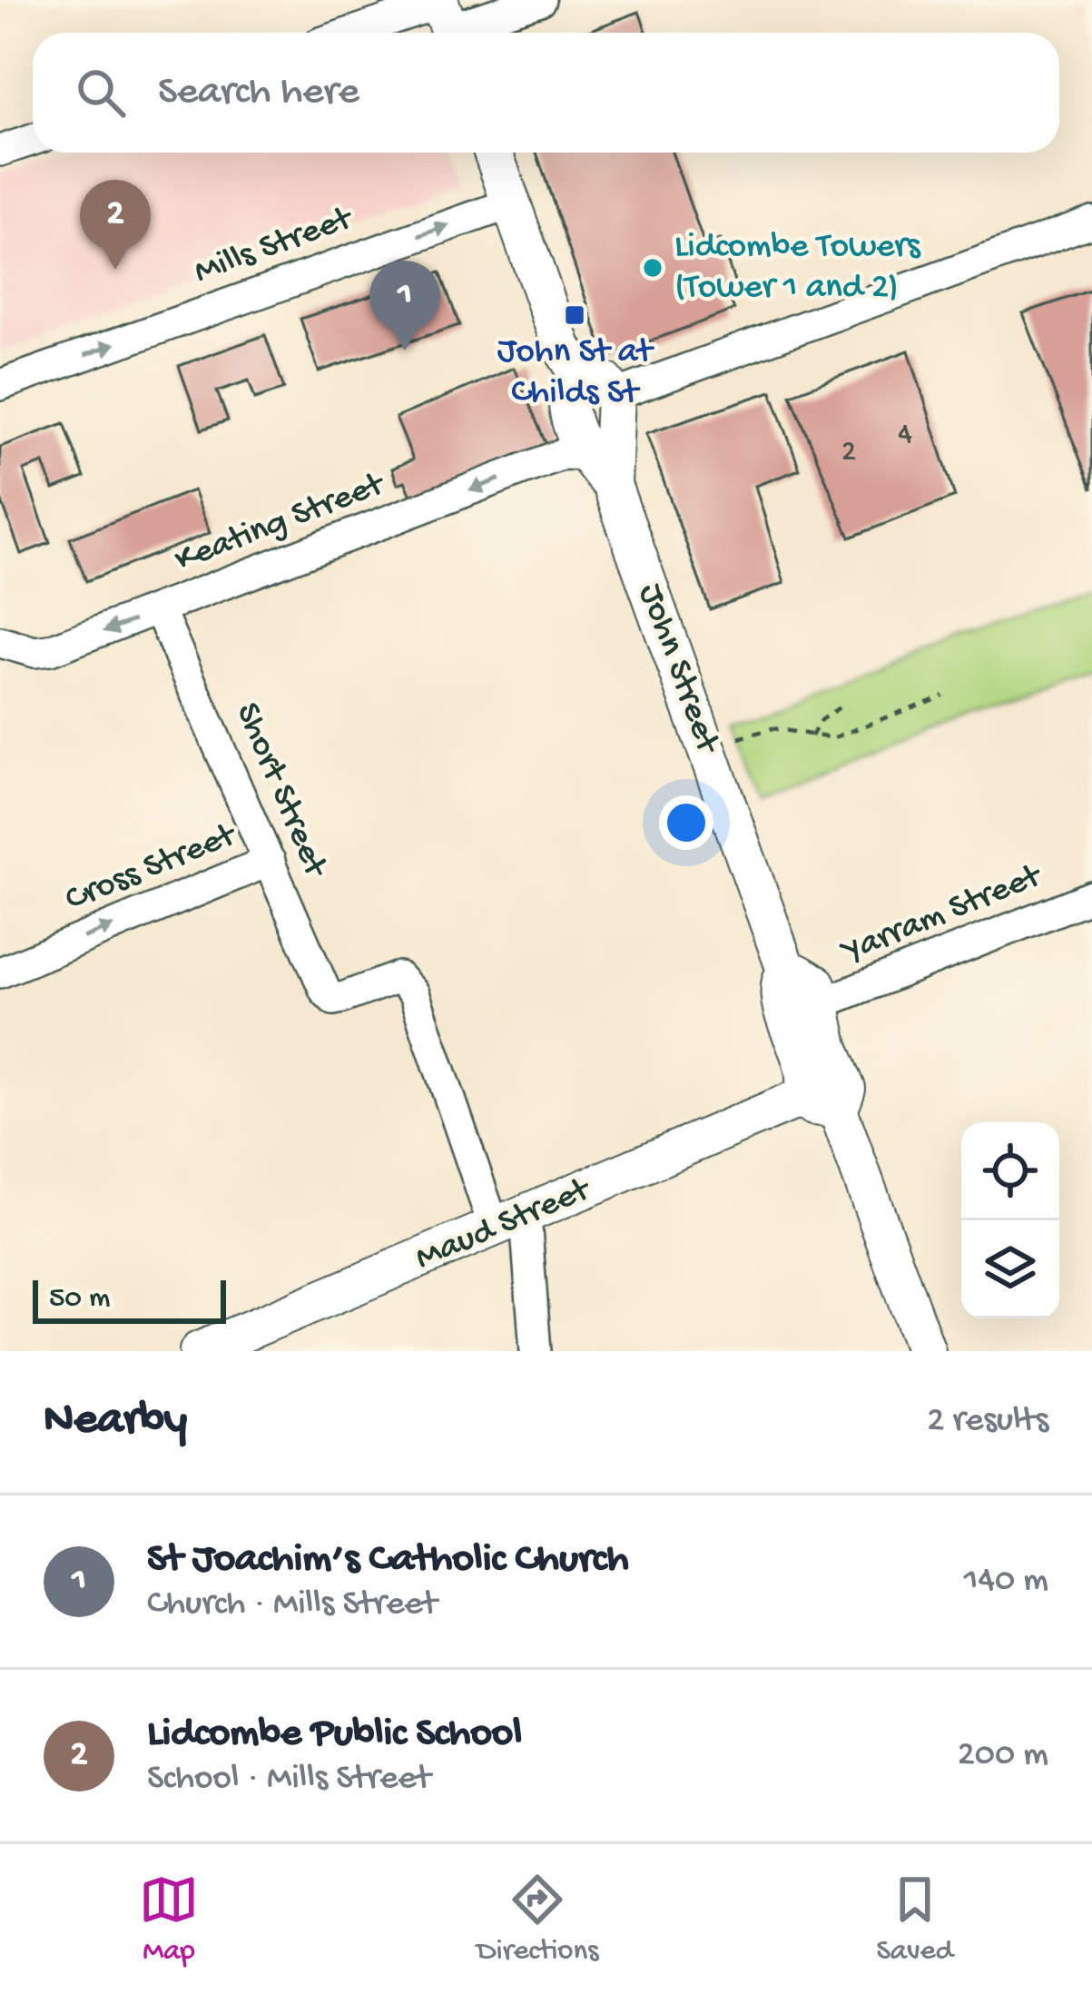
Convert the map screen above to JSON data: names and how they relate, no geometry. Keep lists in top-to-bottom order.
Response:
{
  "streets": {
    "street": [
      "Mills Street",
      "Keating Street",
      "John Street",
      "Short Street",
      "Cross Street",
      "Yarram Street",
      "Maud Street"
    ]
  },
  "crossings": [
    ["Mills Street", "John Street"],
    ["Keating Street", "John Street"],
    ["Keating Street", "Short Street"],
    ["Short Street", "Cross Street"],
    ["Short Street", "Maud Street"]
  ],
  "one_way": ["Mills Street", "Keating Street", "Cross Street"],
  "places": {
    "other": ["Lidcombe Towers (Tower 1 and 2)"],
    "transit": ["John St at Childs St"]
  },
  "house_numbers": ["4", "2"],
  "scale_bar": "50 m",
  "page": {
    "search": "Search here",
    "pins": ["2", "1"],
    "scale": "50 m",
    "heading": ["Nearby", "2 results"],
    "list": [
      {
        "mark": "1",
        "name": "St Joachim’s Catholic Church",
        "note": "Church · Mills Street",
        "value": "140 m"
      },
      {
        "mark": "2",
        "name": "Lidcombe Public School",
        "note": "School · Mills Street",
        "value": "200 m"
      }
    ],
    "nav": ["Map", "Directions", "Saved"]
  }
}
